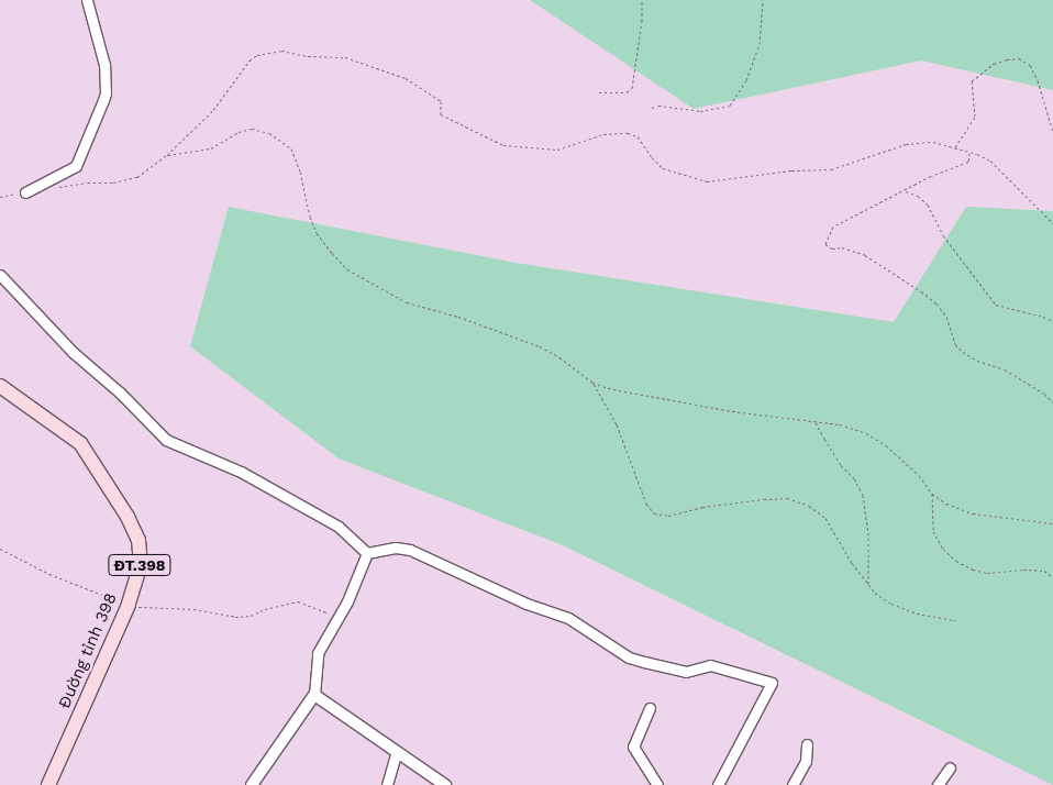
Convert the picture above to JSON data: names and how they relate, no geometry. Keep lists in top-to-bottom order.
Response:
{
  "streets": {
    "main road": ["ĐT.398", "Đường tỉnh 398"]
  }
}
